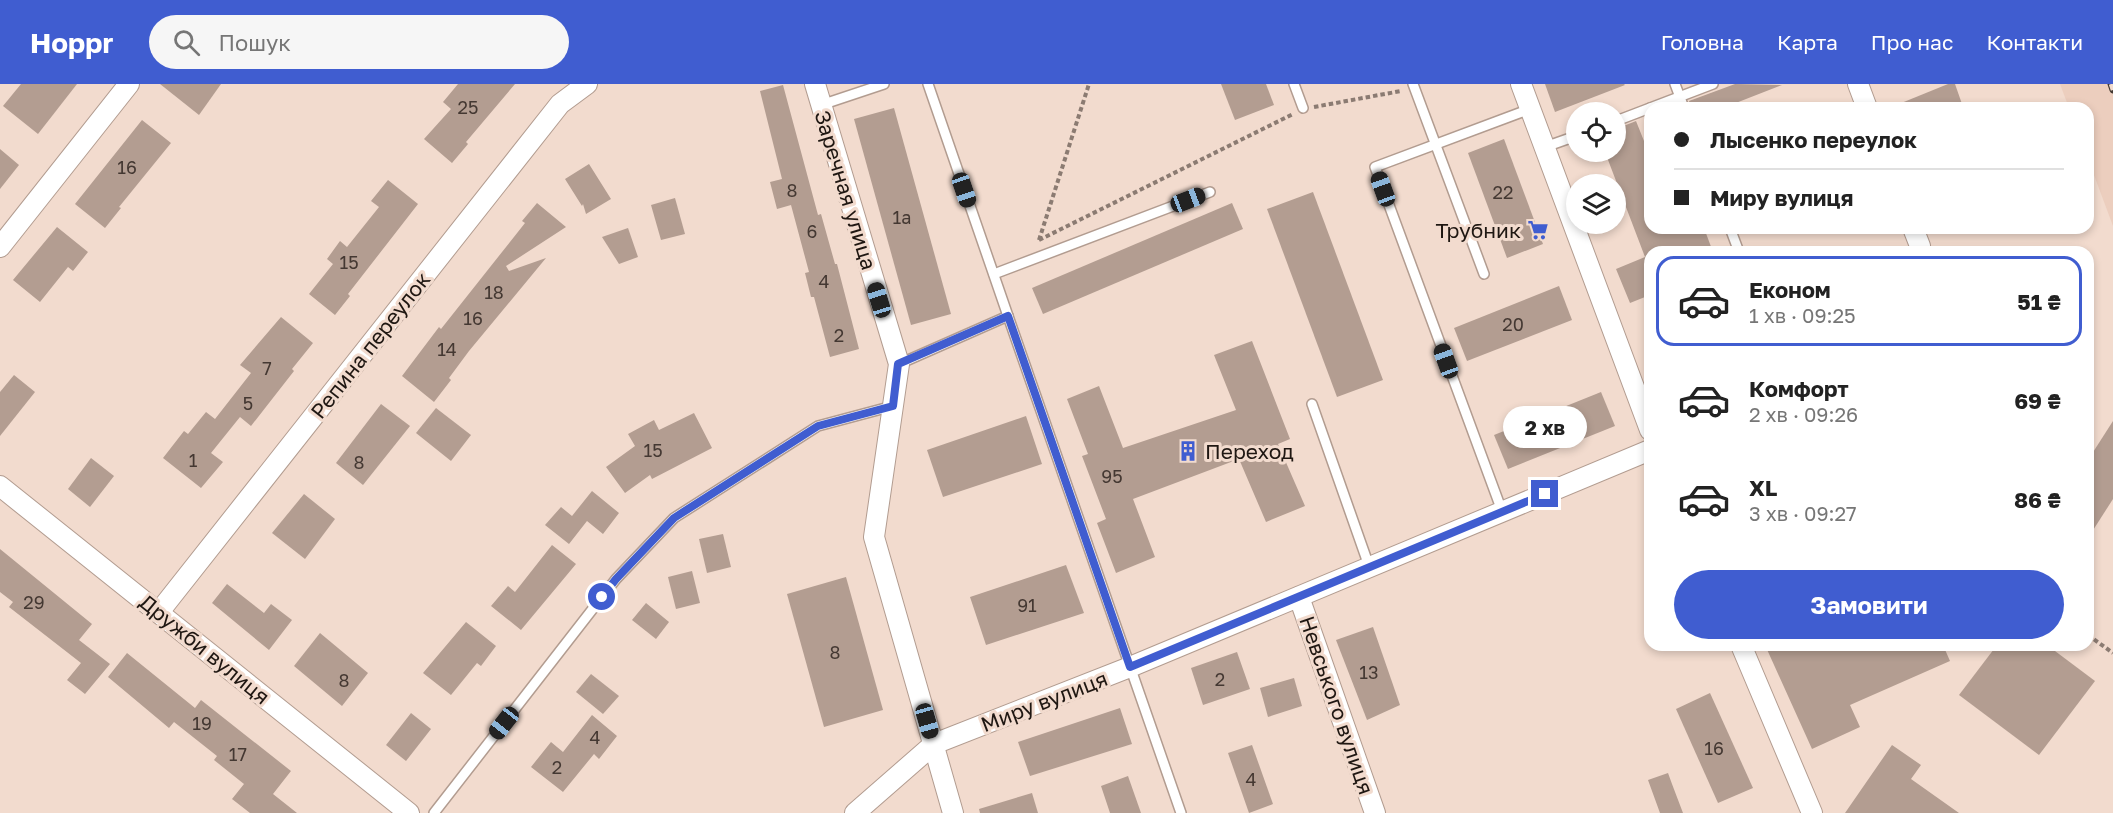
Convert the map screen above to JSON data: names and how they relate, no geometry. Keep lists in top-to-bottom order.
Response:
{
  "streets": {
    "street": [
      "Заречная улица",
      "Репина переулок",
      "Дружби вулиця",
      "Миру вулиця",
      "Невського вулиця"
    ]
  },
  "crossings": [
    ["Репина переулок", "Дружби вулиця"],
    ["Миру вулиця", "Невського вулиця"]
  ],
  "places": {
    "supermarket": ["Трубник"],
    "building": ["Переход"]
  },
  "house_numbers": [
    "25",
    "16",
    "8",
    "22",
    "1а",
    "6",
    "15",
    "4",
    "18",
    "16",
    "20",
    "2",
    "14",
    "7",
    "5",
    "15",
    "1",
    "8",
    "95",
    "29",
    "91",
    "8",
    "13",
    "2",
    "8",
    "19",
    "4",
    "16",
    "17",
    "2",
    "4"
  ],
  "page": {
    "header": "Hoppr",
    "search": "Пошук",
    "nav": [
      "Головна",
      "Карта",
      "Про нас",
      "Контакти"
    ],
    "banner": ["Лысенко переулок", "Миру вулиця"],
    "list": [
      {
        "name": "Економ",
        "note": "1 хв · 09:25",
        "value": "51 ₴"
      },
      {
        "name": "Комфорт",
        "note": "2 хв · 09:26",
        "value": "69 ₴"
      },
      {
        "name": "XL",
        "note": "3 хв · 09:27",
        "value": "86 ₴"
      }
    ],
    "bubble": "2 хв",
    "buttons": "Замовити"
  }
}
